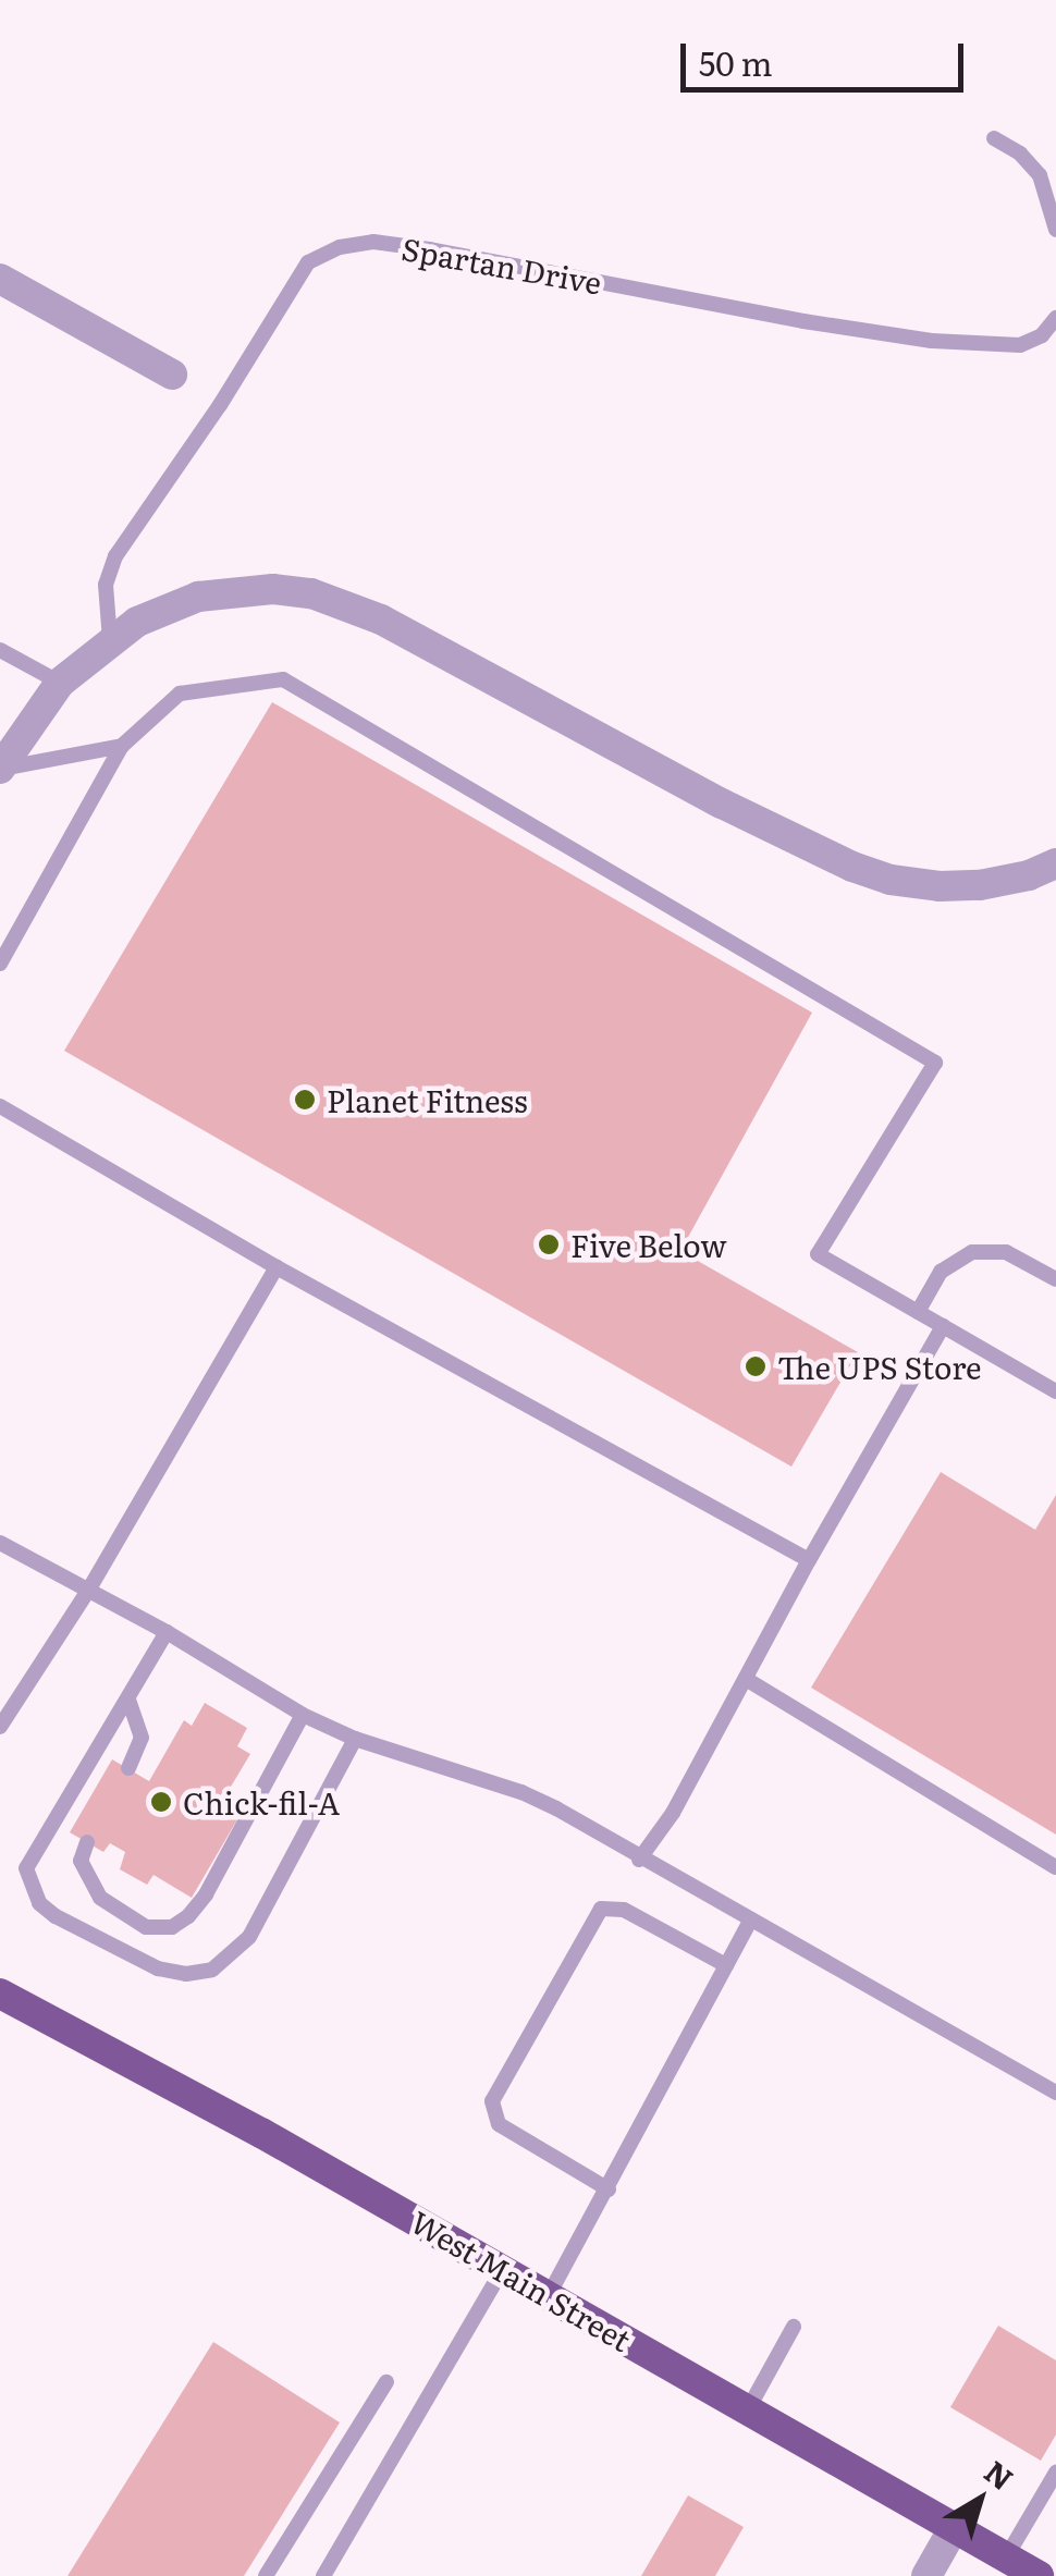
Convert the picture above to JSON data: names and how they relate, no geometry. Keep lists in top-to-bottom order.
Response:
{
  "streets": {
    "main road": ["West Main Street"],
    "lane": ["Spartan Drive"]
  },
  "places": [
    "Planet Fitness",
    "Five Below",
    "The UPS Store",
    "Chick-fil-A"
  ],
  "scale_bar": "50 m",
  "north": "top right"
}
